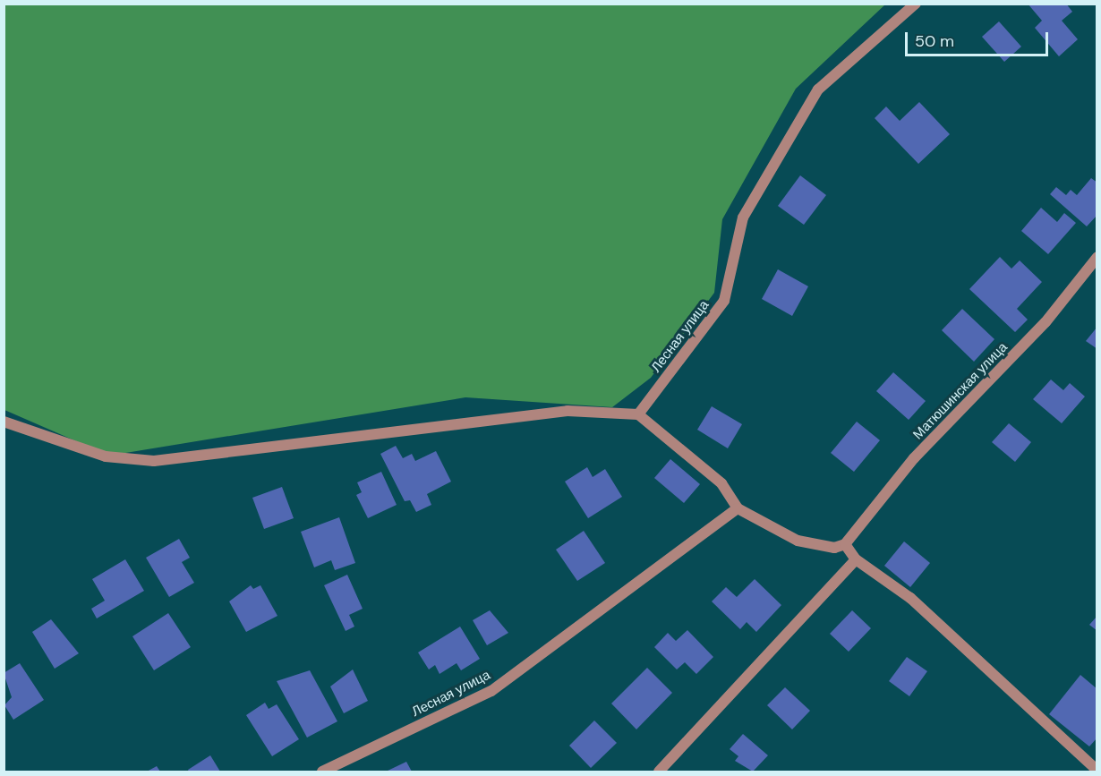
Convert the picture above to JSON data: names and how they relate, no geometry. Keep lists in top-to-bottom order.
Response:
{
  "streets": {
    "street": ["Лесная улица", "Матюшинская улица"]
  },
  "scale_bar": "50 m"
}
